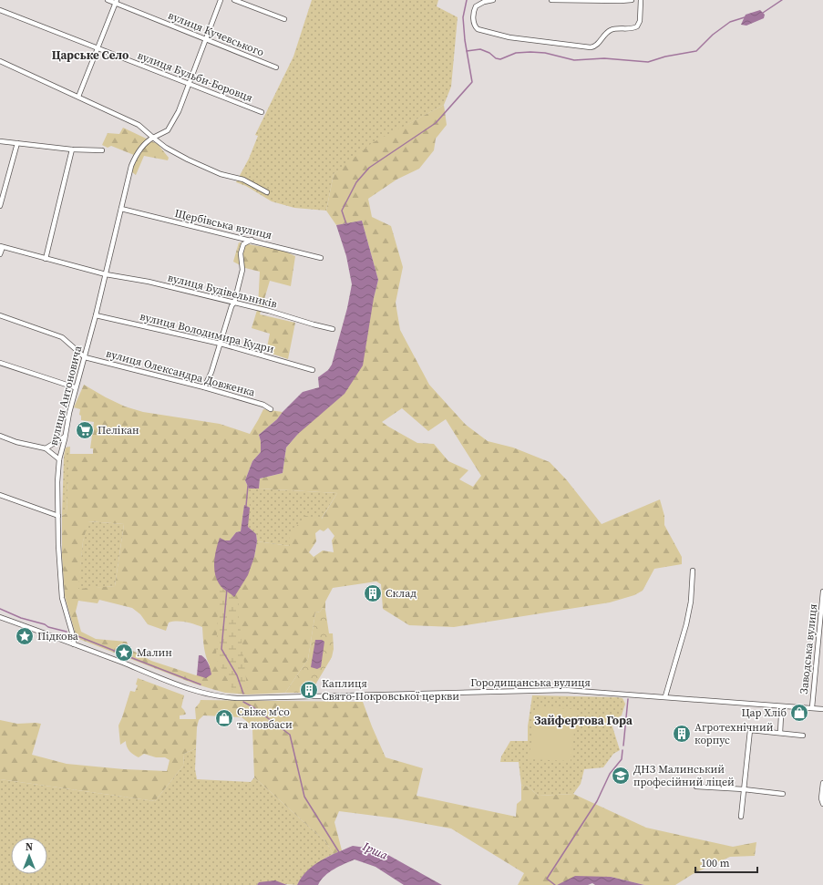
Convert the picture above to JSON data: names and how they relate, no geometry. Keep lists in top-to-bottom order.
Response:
{
  "streets": {
    "street": [
      "вулиця Кучевського",
      "вулиця Бульби-Боровця",
      "Щербівська вулиця",
      "вулиця Будівельників",
      "вулиця Володимира Кудри",
      "вулиця Олександра Довженка",
      "вулиця Антоновича",
      "Заводська вулиця",
      "Городищанська вулиця"
    ]
  },
  "crossings": [
    ["вулиця Кучевського", "вулиця Антоновича"],
    ["вулиця Бульби-Боровця", "вулиця Антоновича"],
    ["Щербівська вулиця", "вулиця Антоновича"],
    ["вулиця Будівельників", "вулиця Антоновича"],
    ["вулиця Володимира Кудри", "вулиця Антоновича"],
    ["вулиця Олександра Довженка", "вулиця Антоновича"],
    ["вулиця Антоновича", "Городищанська вулиця"],
    ["Заводська вулиця", "Городищанська вулиця"]
  ],
  "districts": ["Царське Село", "Зайфертова Гора"],
  "water": ["Ірша"],
  "places": {
    "supermarket": ["Пелікан"],
    "building": ["Склад", "Каплиця Свято-Покровської церкви", "Агротехнічний корпус"],
    "place": ["Підкова", "Малин"],
    "shop": ["Цар Хліб", "Свіже м'со та ковбаси"],
    "school or university": ["ДНЗ Малинський професійний ліцей"]
  },
  "scale_bar": "100 m",
  "north": "top"
}
